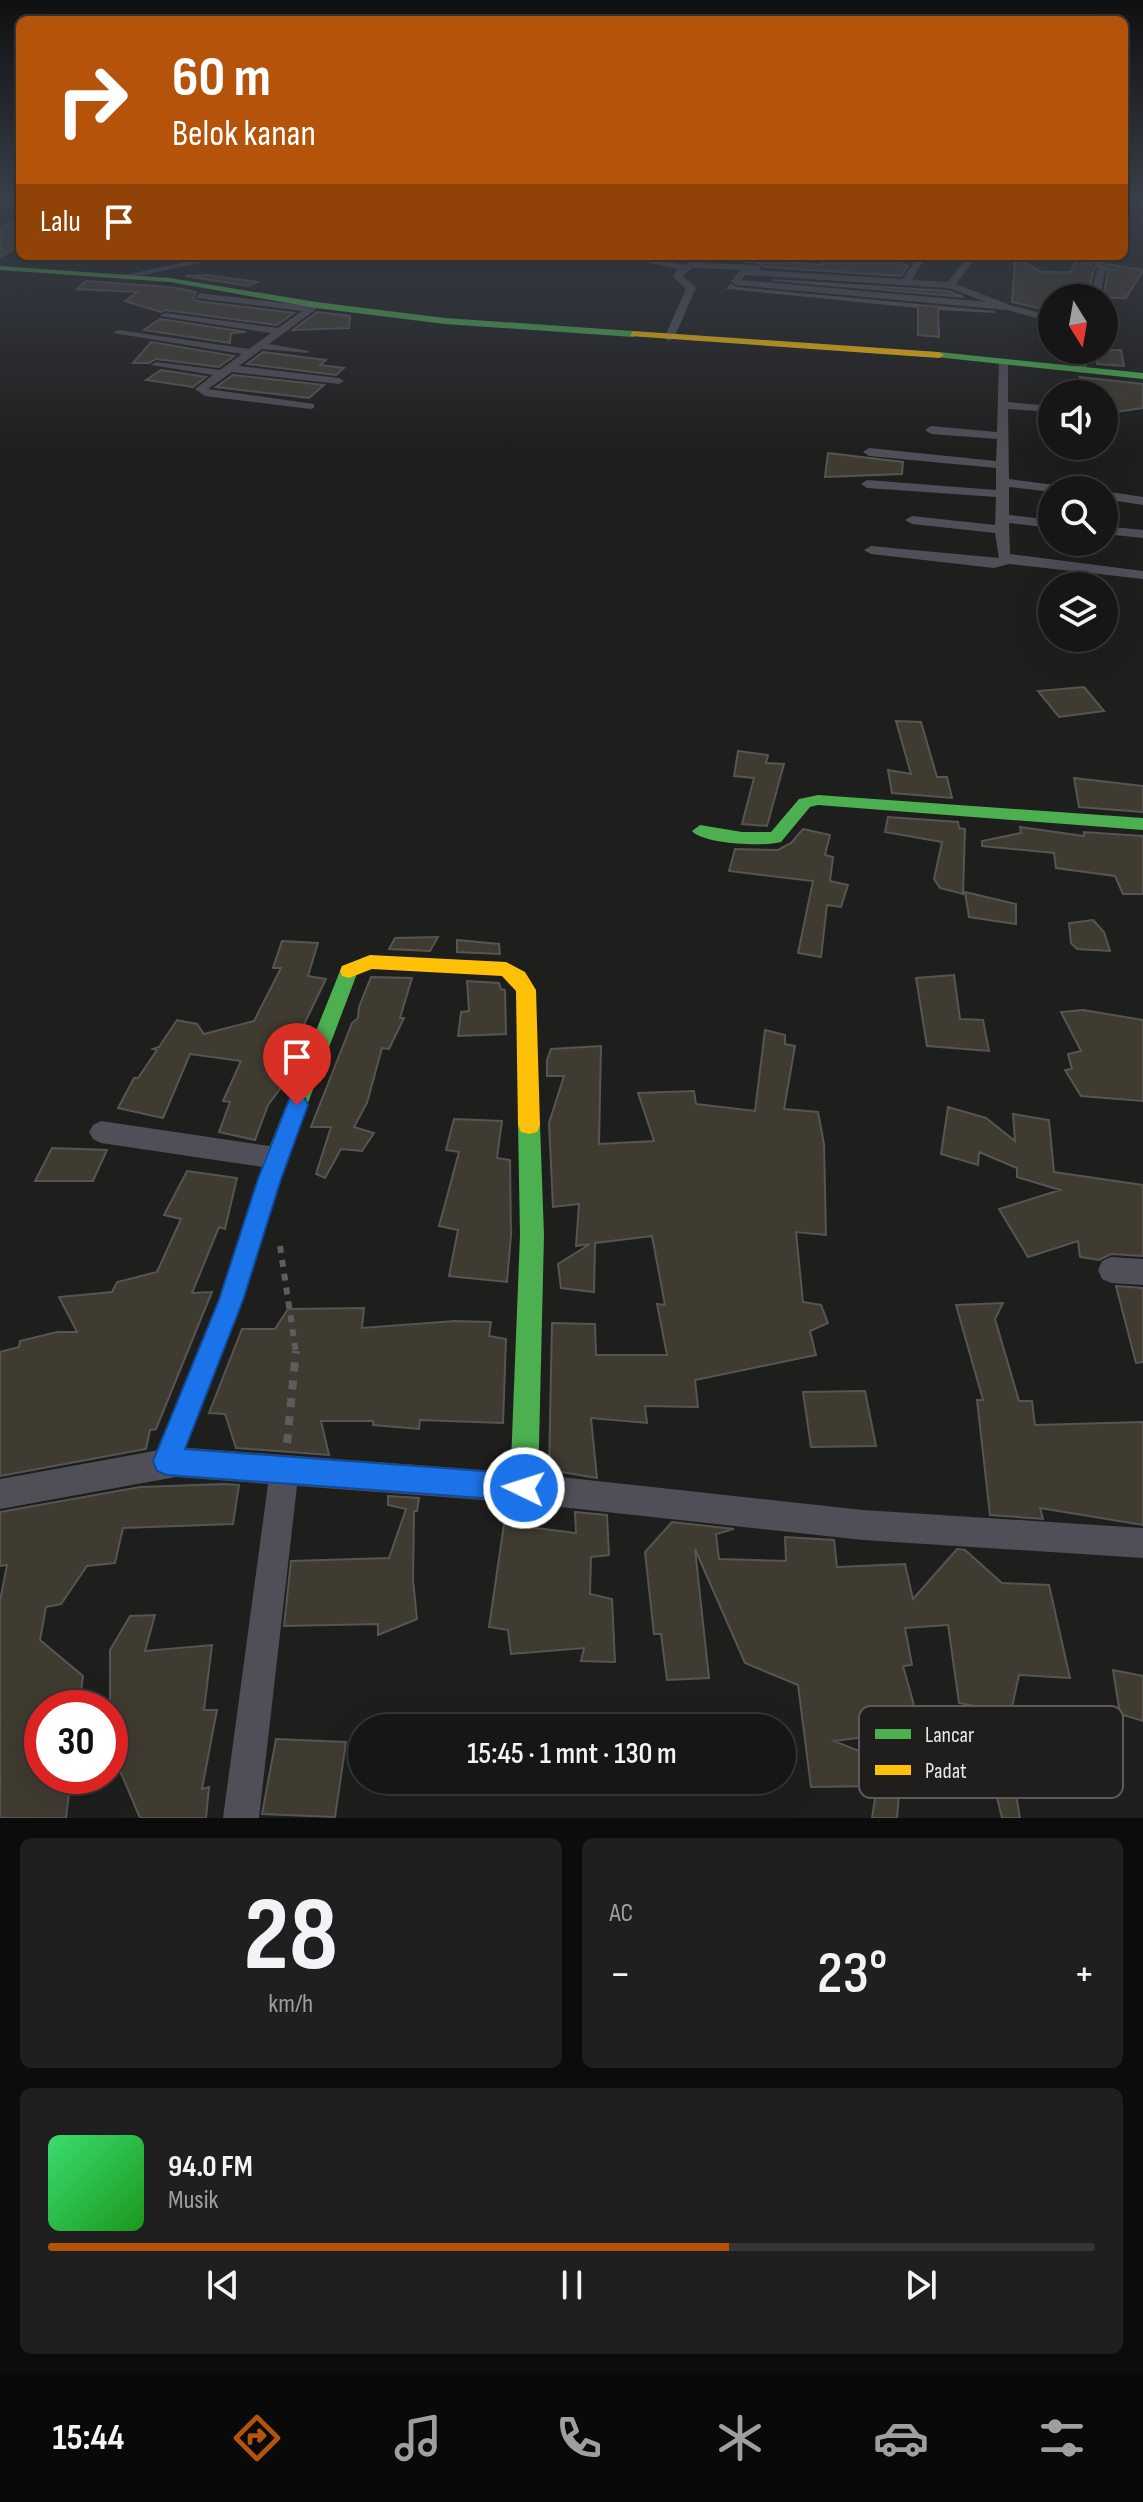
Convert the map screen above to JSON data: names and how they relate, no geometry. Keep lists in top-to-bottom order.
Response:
{
  "legend": ["Lancar", "Padat"],
  "north": "bottom",
  "page": {
    "turn": ["60 m", "Belok kanan"],
    "then": "Lalu",
    "limit": "30",
    "trip": "15:45 · 1 mnt · 130 m",
    "tile": [
      ["28", "km/h"],
      "AC"
    ],
    "heat": ["−", "23°", "+"],
    "song": ["94.0 FM", "Musik"],
    "tabs": "15:44"
  }
}
